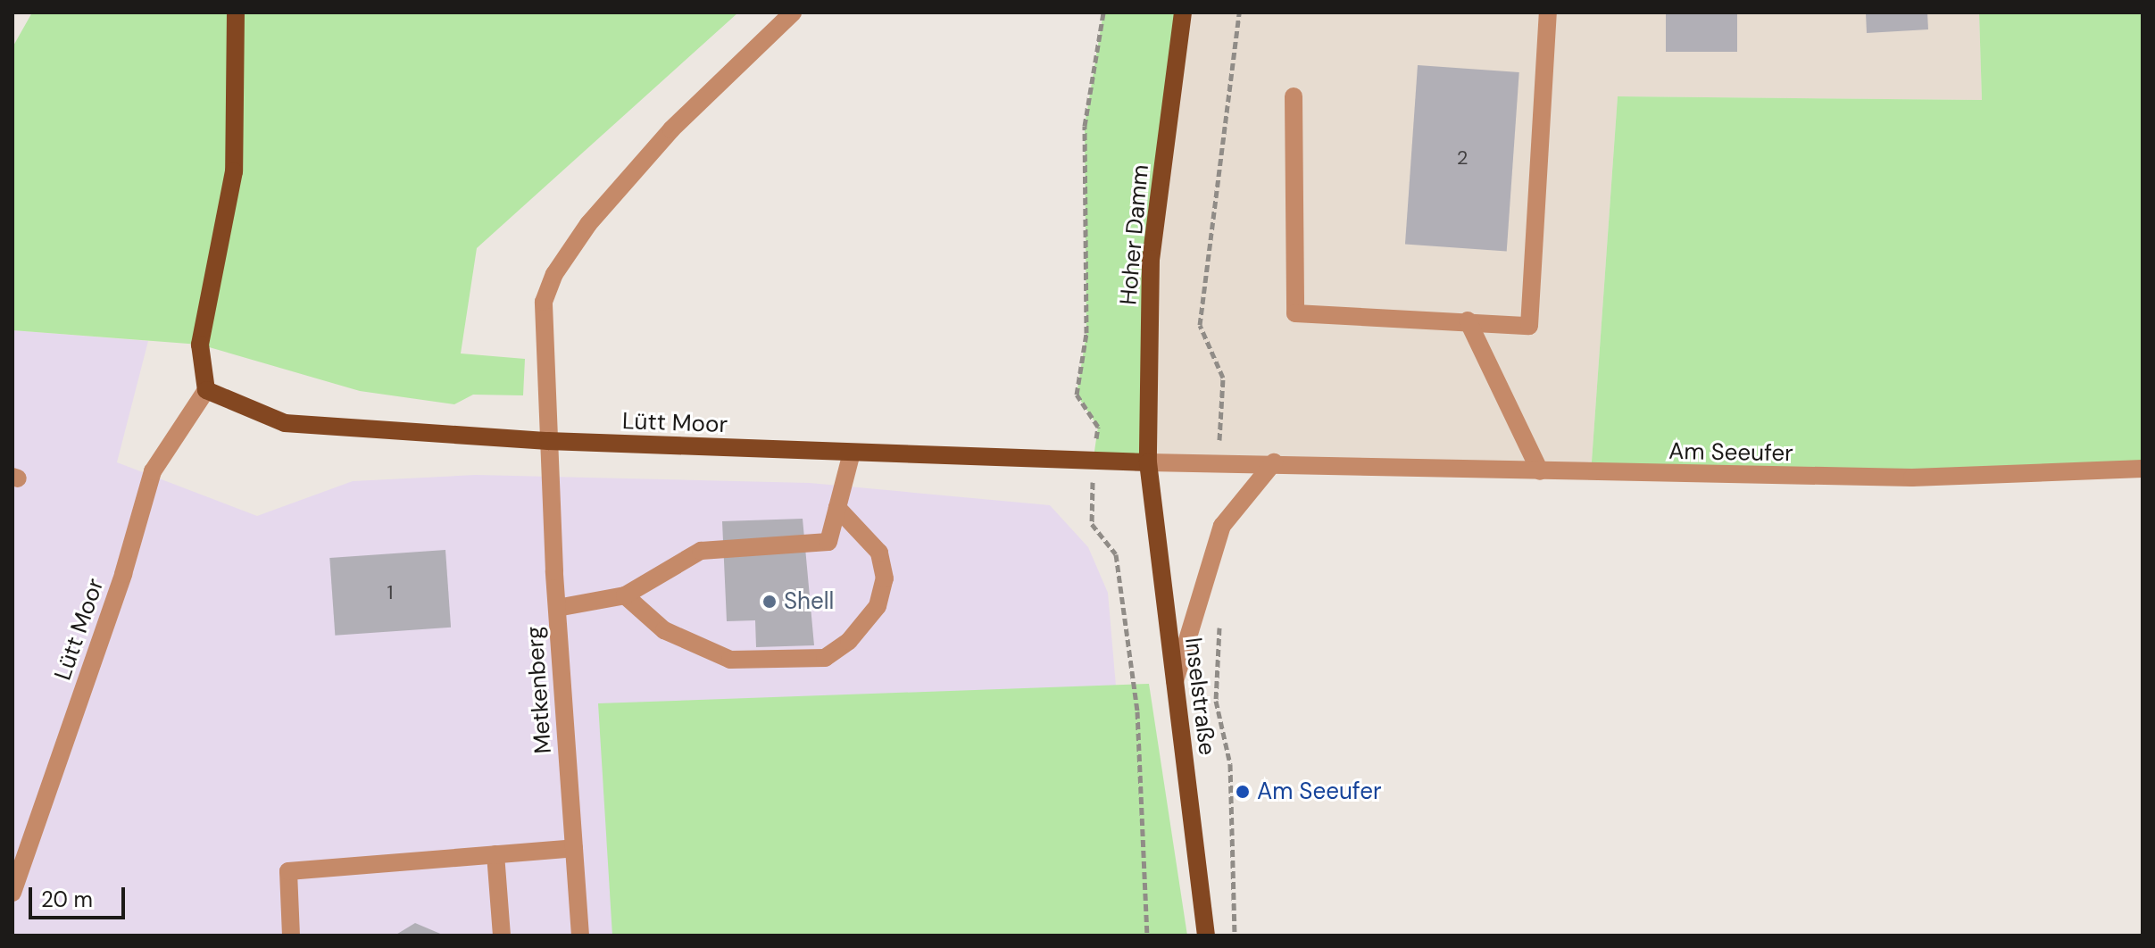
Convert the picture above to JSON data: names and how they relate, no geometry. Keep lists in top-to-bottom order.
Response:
{
  "streets": {
    "main road": ["Hoher Damm", "Lütt Moor", "Inselstraße"],
    "street": ["Am Seeufer", "Metkenberg"]
  },
  "crossings": [
    ["Hoher Damm", "Lütt Moor"],
    ["Hoher Damm", "Am Seeufer"],
    ["Hoher Damm", "Inselstraße"],
    ["Lütt Moor", "Am Seeufer"],
    ["Lütt Moor", "Metkenberg"],
    ["Lütt Moor", "Inselstraße"],
    ["Am Seeufer", "Inselstraße"]
  ],
  "places": ["Shell", "Am Seeufer"],
  "house_numbers": ["2", "1"],
  "scale_bar": "20 m"
}
